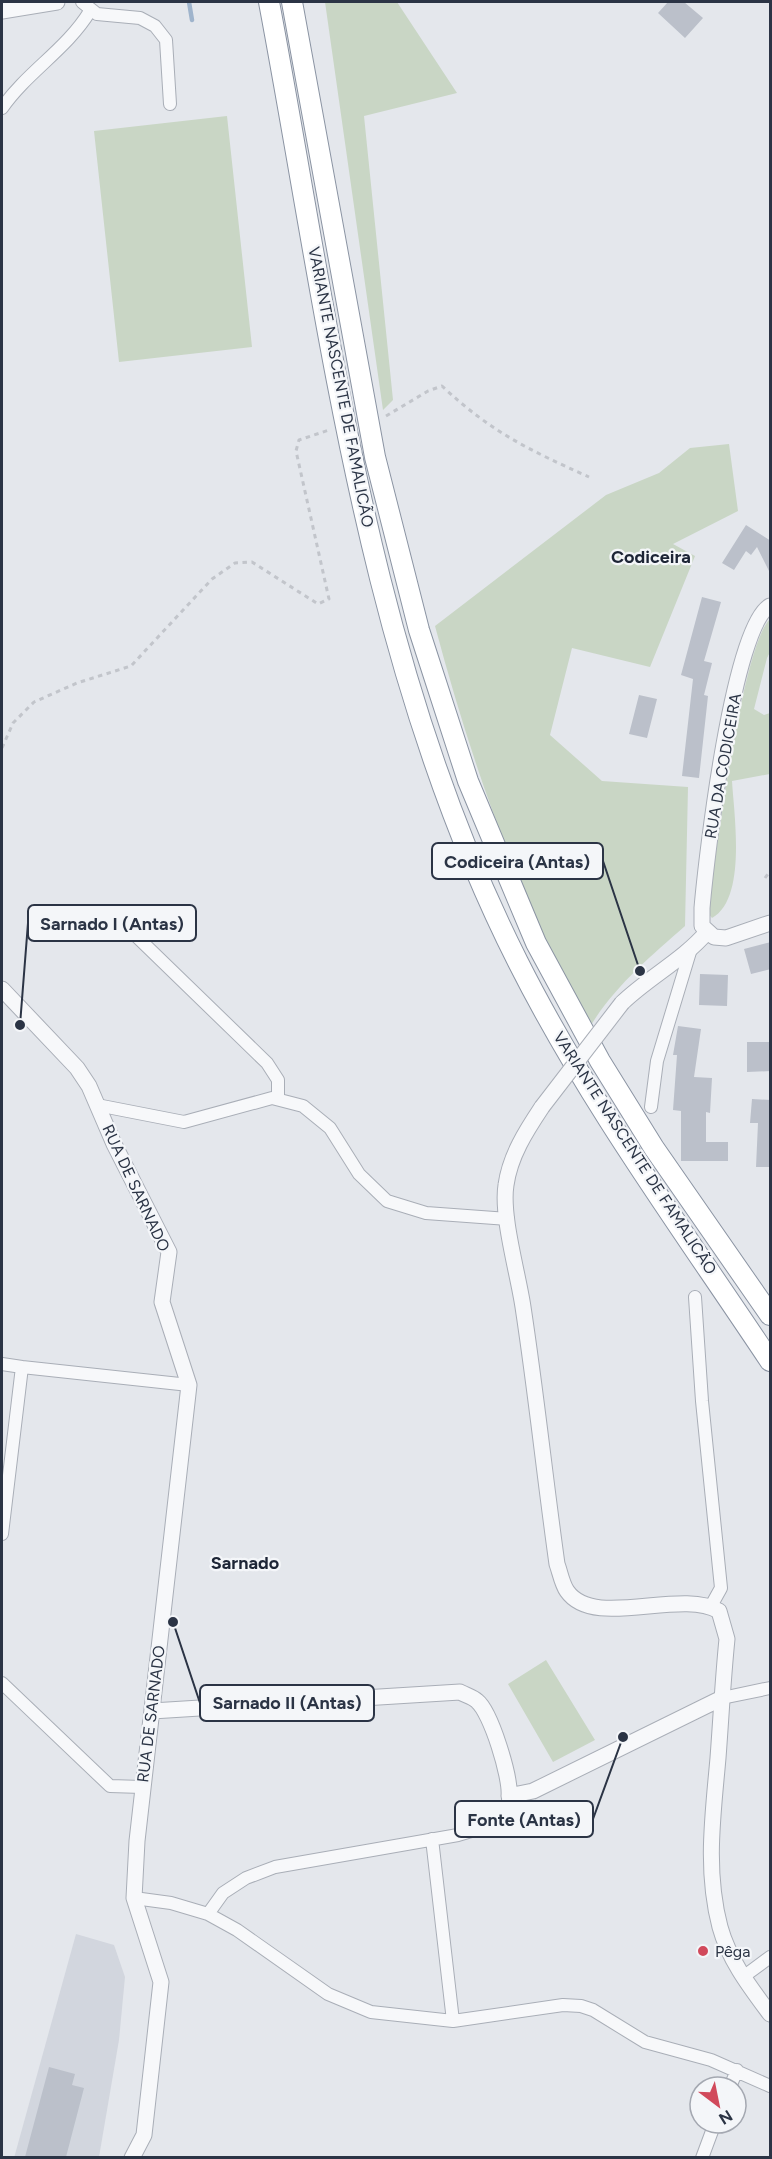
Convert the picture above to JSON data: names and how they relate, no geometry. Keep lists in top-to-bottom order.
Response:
{
  "streets": {
    "highway": ["VARIANTE NASCENTE DE FAMALICÃO"],
    "street": ["RUA DA CODICEIRA", "RUA DE SARNADO"]
  },
  "districts": ["Codiceira", "Sarnado"],
  "places": [
    "Codiceira (Antas)",
    "Sarnado I (Antas)",
    "Sarnado II (Antas)",
    "Fonte (Antas)",
    "Pêga"
  ],
  "north": "bottom right"
}
